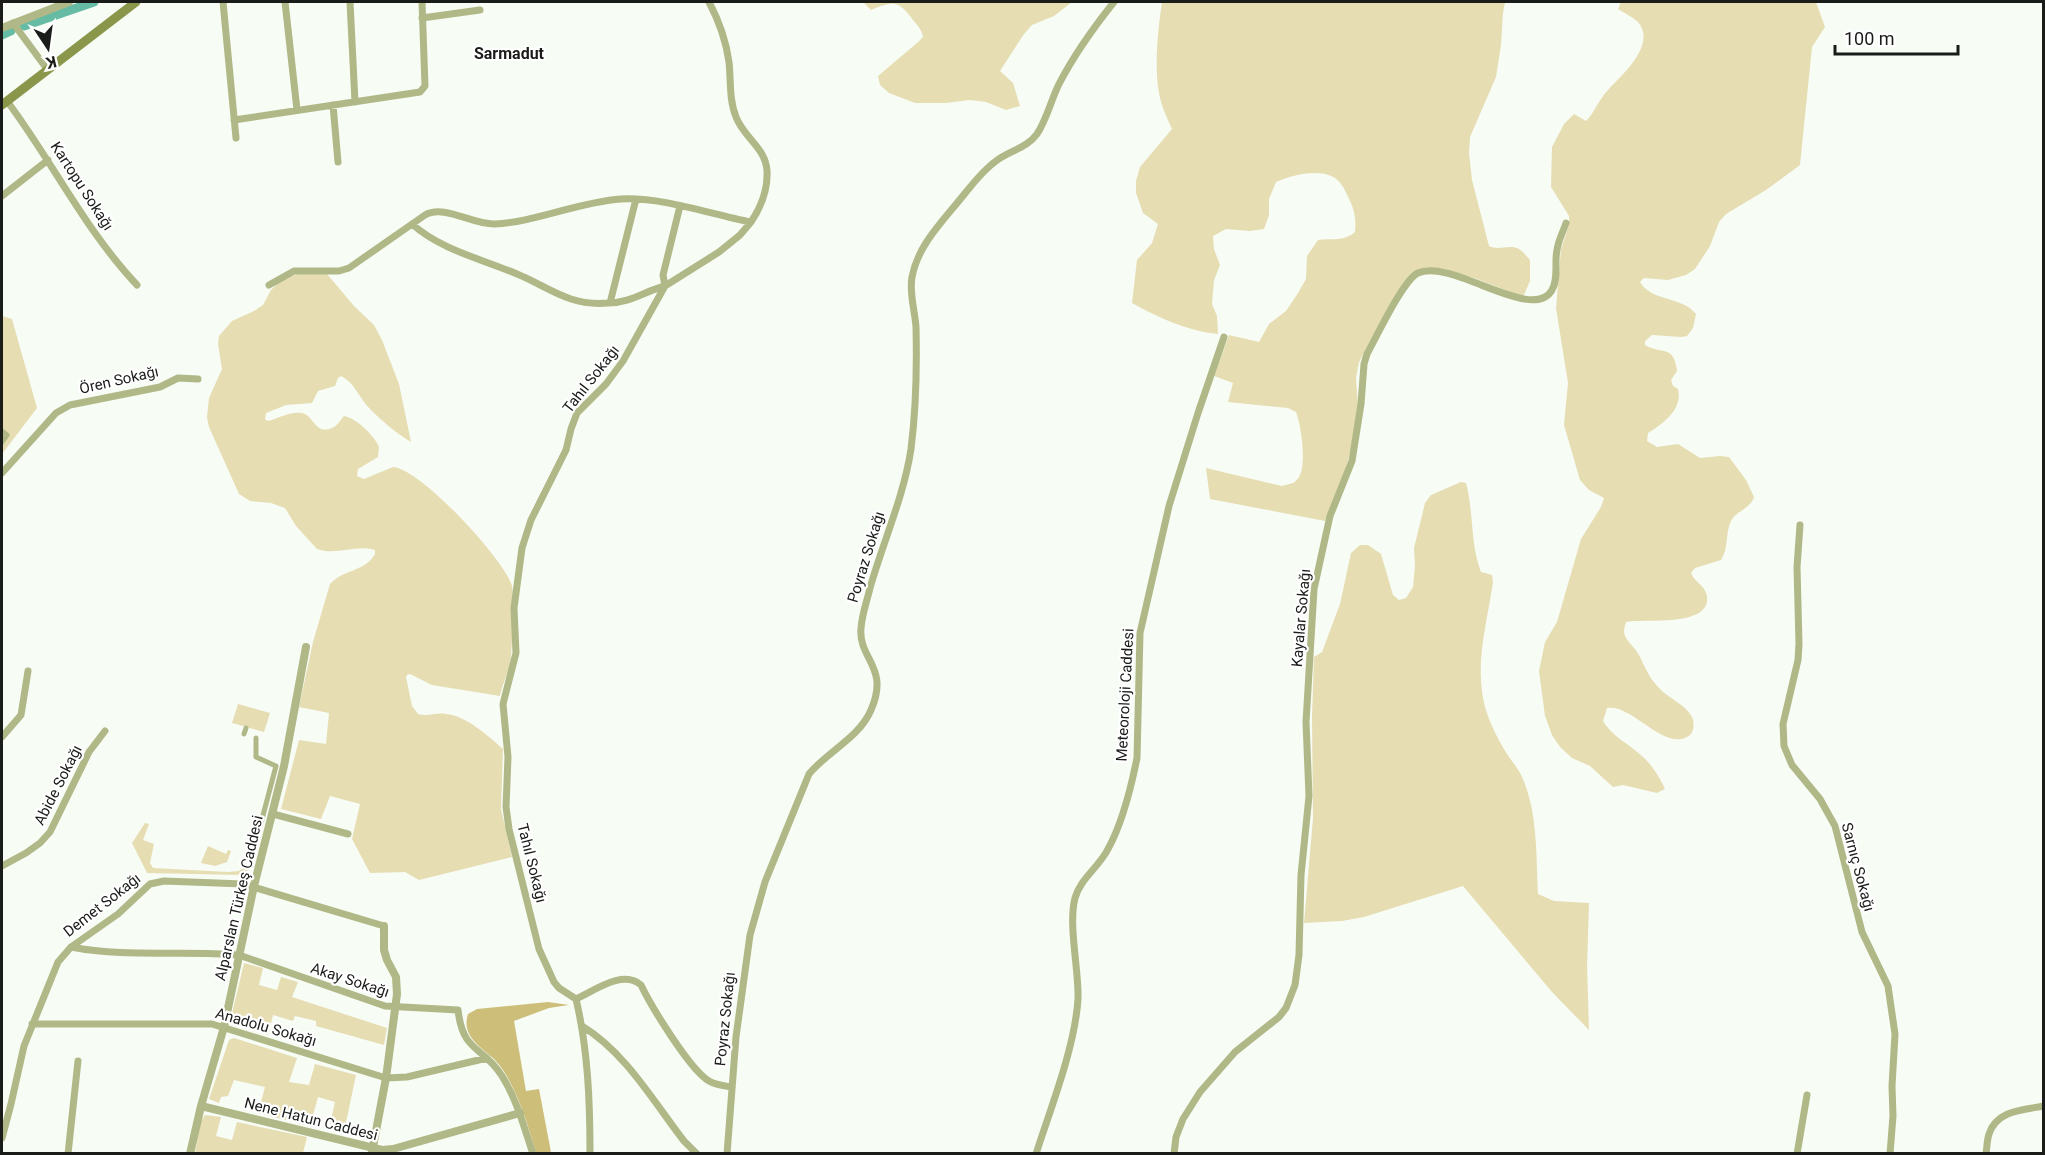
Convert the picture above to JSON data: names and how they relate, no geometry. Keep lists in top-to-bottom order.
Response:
{
  "streets": {
    "street": [
      "Kartopu Sokağı",
      "Tahıl Sokağı",
      "Ören Sokağı",
      "Poyraz Sokağı",
      "Kayalar Sokağı",
      "Meteoroloji Caddesi",
      "Abide Sokağı",
      "Sarnıç Sokağı",
      "Alparslan Türkeş Caddesi",
      "Demet Sokağı",
      "Akay Sokağı",
      "Anadolu Sokağı",
      "Nene Hatun Caddesi"
    ]
  },
  "crossings": [
    ["Alparslan Türkeş Caddesi", "Demet Sokağı"],
    ["Alparslan Türkeş Caddesi", "Akay Sokağı"],
    ["Alparslan Türkeş Caddesi", "Anadolu Sokağı"],
    ["Alparslan Türkeş Caddesi", "Nene Hatun Caddesi"],
    ["Demet Sokağı", "Akay Sokağı"],
    ["Demet Sokağı", "Anadolu Sokağı"],
    ["Akay Sokağı", "Anadolu Sokağı"],
    ["Akay Sokağı", "Nene Hatun Caddesi"]
  ],
  "districts": ["Sarmadut"],
  "scale_bar": "100 m",
  "north": "bottom"
}
